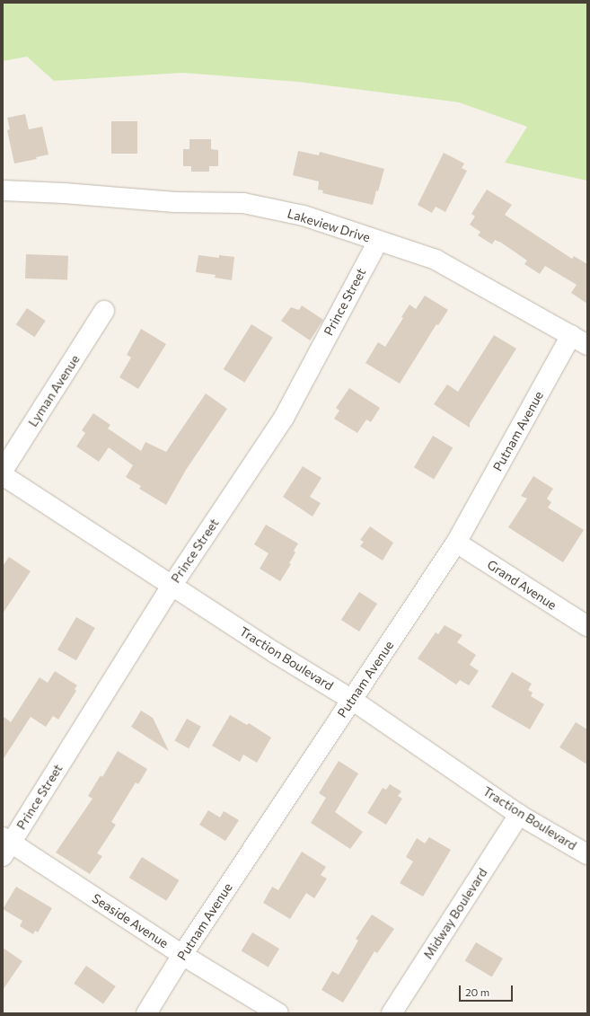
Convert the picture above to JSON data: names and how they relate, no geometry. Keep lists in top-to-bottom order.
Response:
{
  "streets": {
    "street": [
      "Lakeview Drive",
      "Prince Street",
      "Lyman Avenue",
      "Putnam Avenue",
      "Grand Avenue",
      "Traction Boulevard",
      "Midway Boulevard",
      "Seaside Avenue"
    ]
  },
  "crossings": [
    ["Lakeview Drive", "Prince Street"],
    ["Lakeview Drive", "Putnam Avenue"],
    ["Prince Street", "Traction Boulevard"],
    ["Prince Street", "Seaside Avenue"],
    ["Putnam Avenue", "Grand Avenue"],
    ["Putnam Avenue", "Traction Boulevard"],
    ["Putnam Avenue", "Seaside Avenue"],
    ["Traction Boulevard", "Midway Boulevard"]
  ],
  "scale_bar": "20 m"
}
